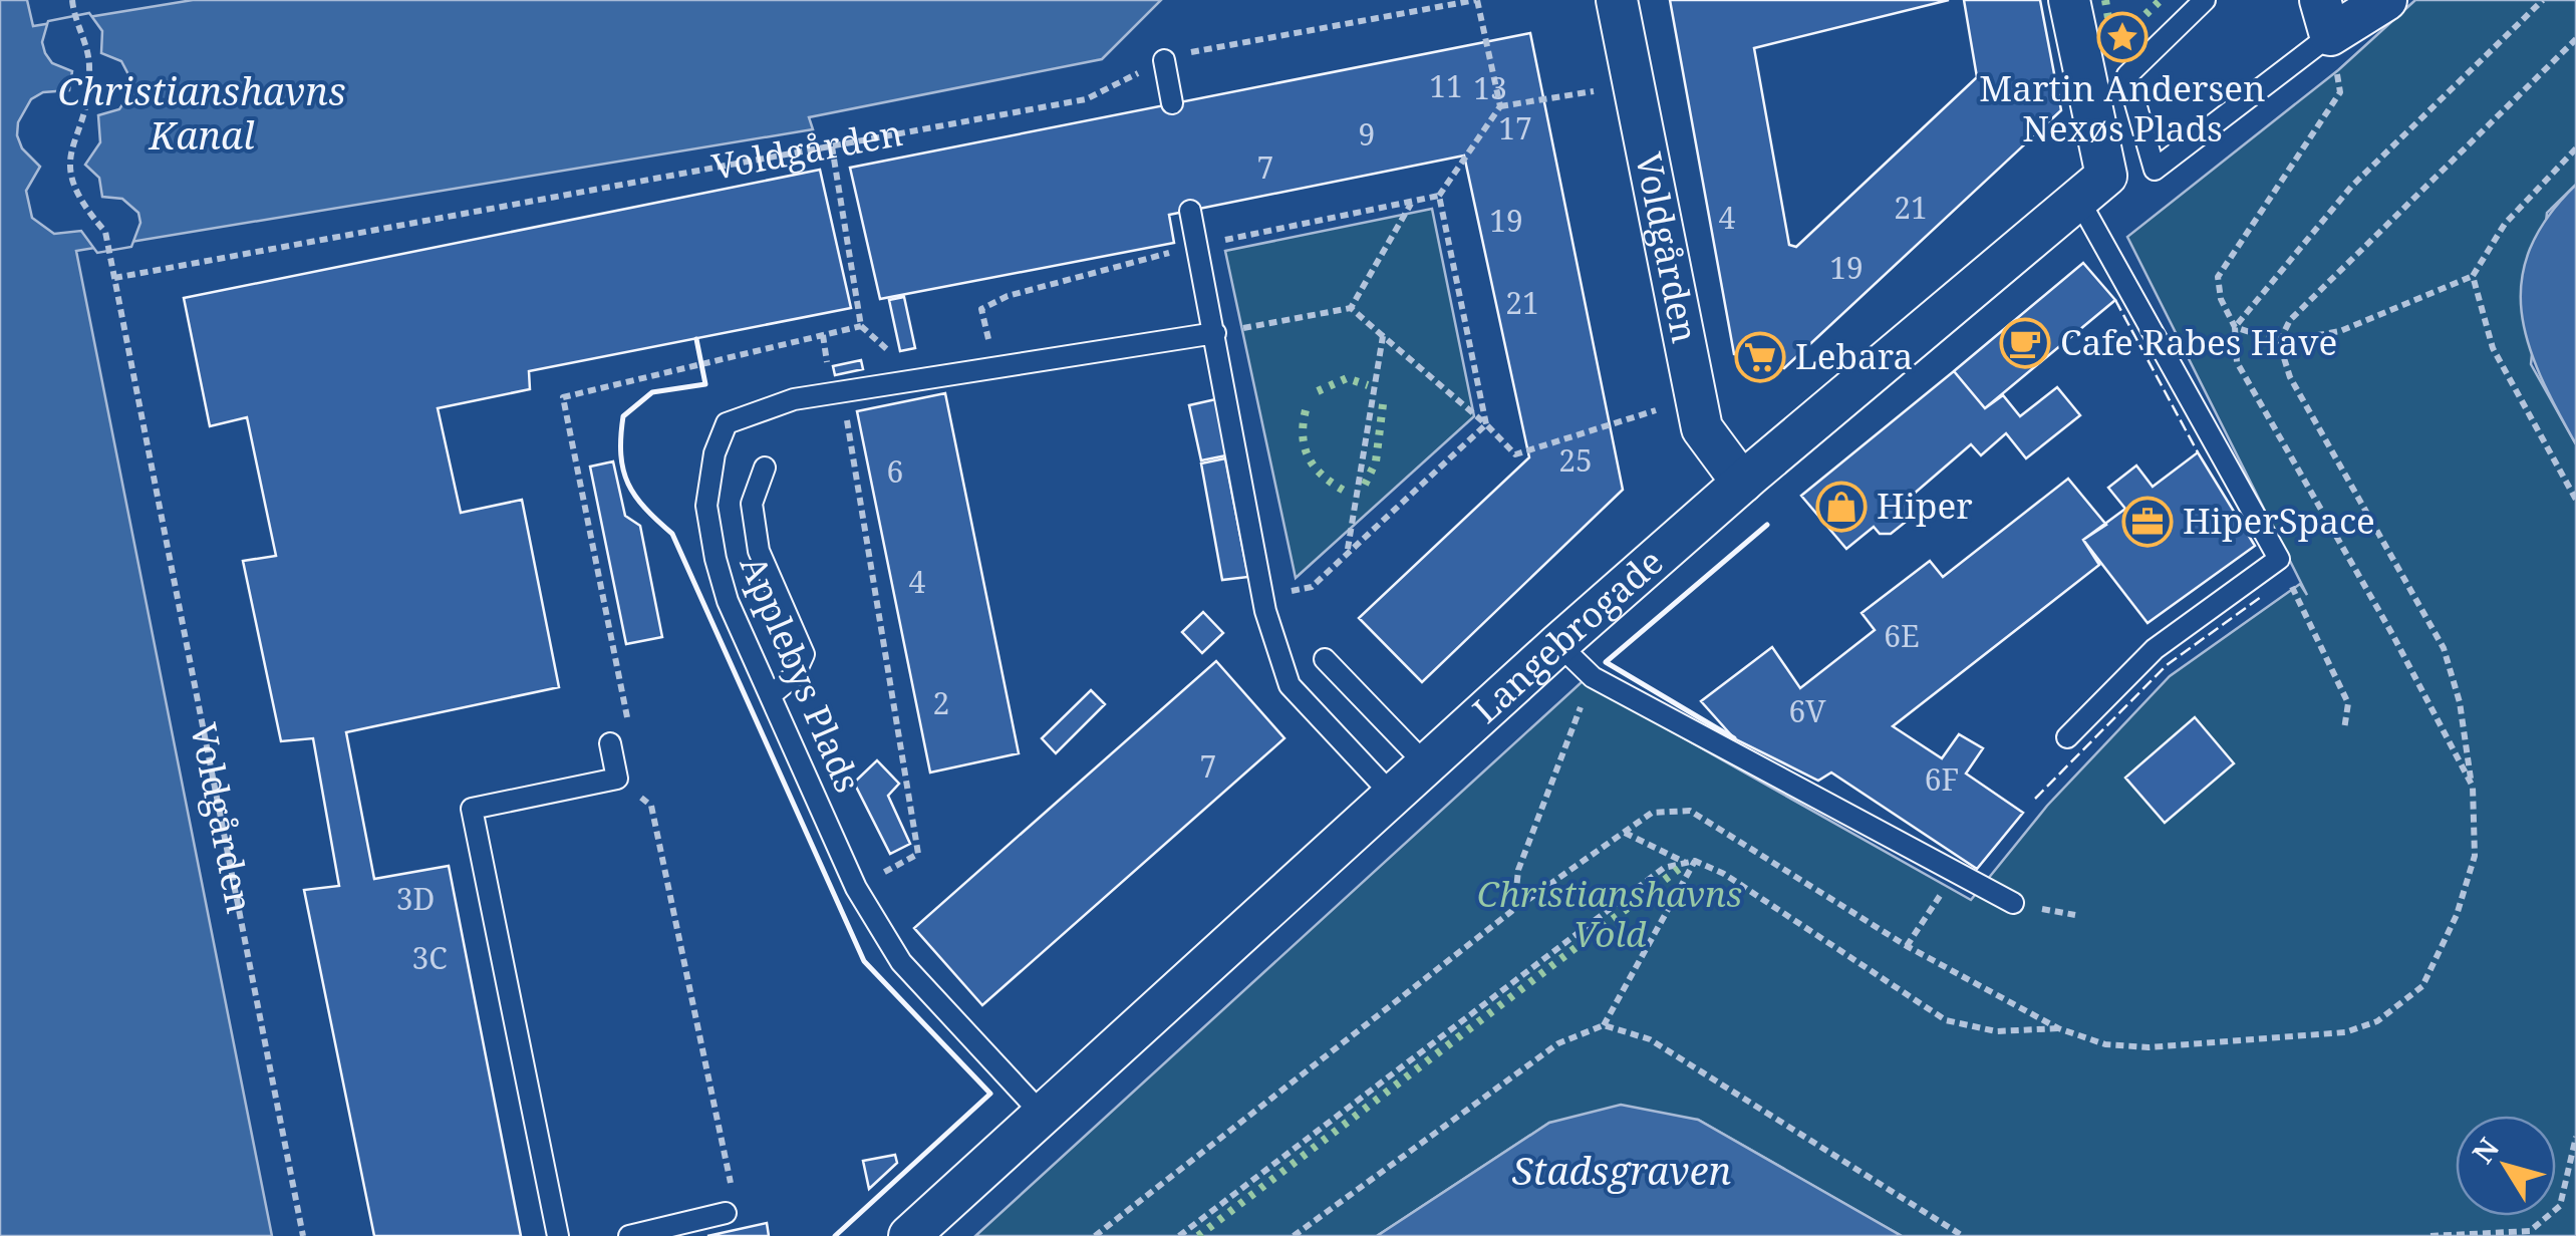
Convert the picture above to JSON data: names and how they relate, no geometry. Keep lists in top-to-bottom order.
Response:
{
  "streets": {
    "street": ["Voldgården", "Langebrogade"],
    "lane": ["Applebys Plads"]
  },
  "crossings": [
    ["Voldgården", "Langebrogade"],
    ["Langebrogade", "Applebys Plads"]
  ],
  "water": ["Christianshavns Kanal", "Stadsgraven"],
  "parks": ["Christianshavns Vold"],
  "places": {
    "place": ["Martin Andersen Nexøs Plads"],
    "cafe": ["Cafe Rabes Have"],
    "supermarket": ["Lebara"],
    "shop": ["Hiper"],
    "office": ["HiperSpace"]
  },
  "house_numbers": [
    "11",
    "13",
    "17",
    "9",
    "7",
    "21",
    "4",
    "19",
    "19",
    "21",
    "25",
    "6",
    "4",
    "6E",
    "2",
    "6V",
    "7",
    "6F",
    "3D",
    "3C"
  ],
  "north": "top left"
}
